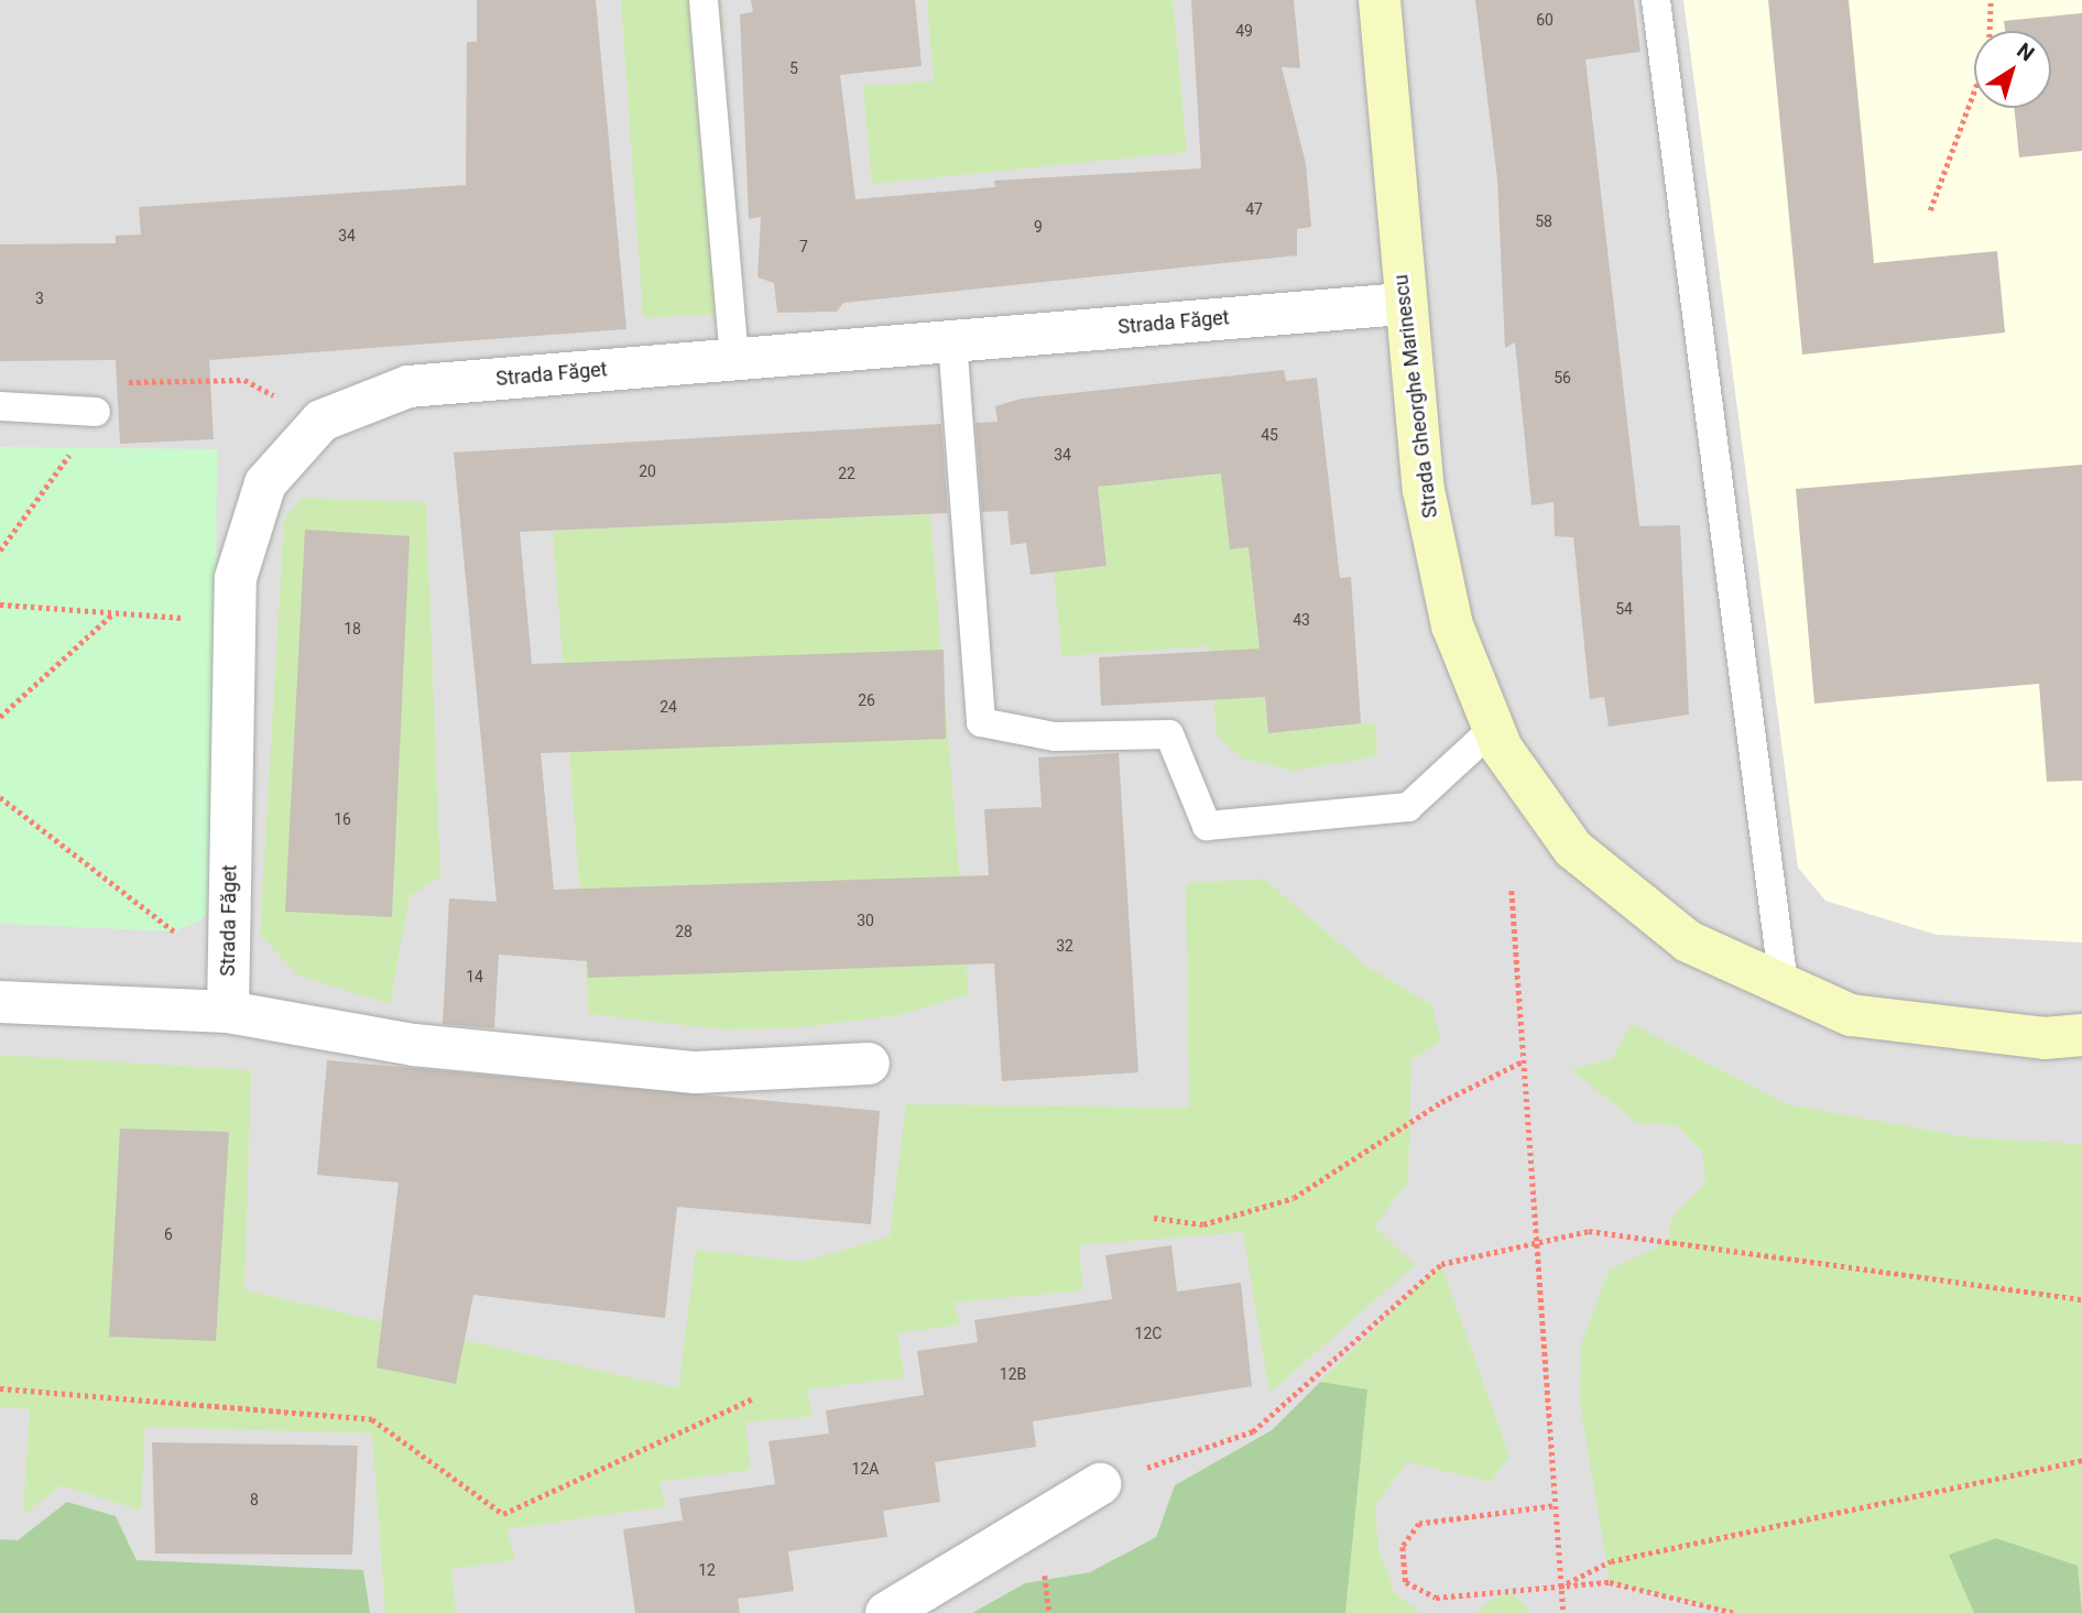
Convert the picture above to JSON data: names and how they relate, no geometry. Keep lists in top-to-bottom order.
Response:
{
  "streets": {
    "main road": ["Strada Gheorghe Marinescu"],
    "street": ["Strada Făget"]
  },
  "crossings": [
    ["Strada Făget", "Strada Gheorghe Marinescu"]
  ],
  "house_numbers": [
    "60",
    "49",
    "5",
    "47",
    "58",
    "9",
    "34",
    "7",
    "3",
    "56",
    "45",
    "34",
    "20",
    "22",
    "54",
    "43",
    "18",
    "26",
    "24",
    "16",
    "30",
    "28",
    "32",
    "14",
    "6",
    "12C",
    "12B",
    "12A",
    "8",
    "12"
  ],
  "north": "top right"
}
